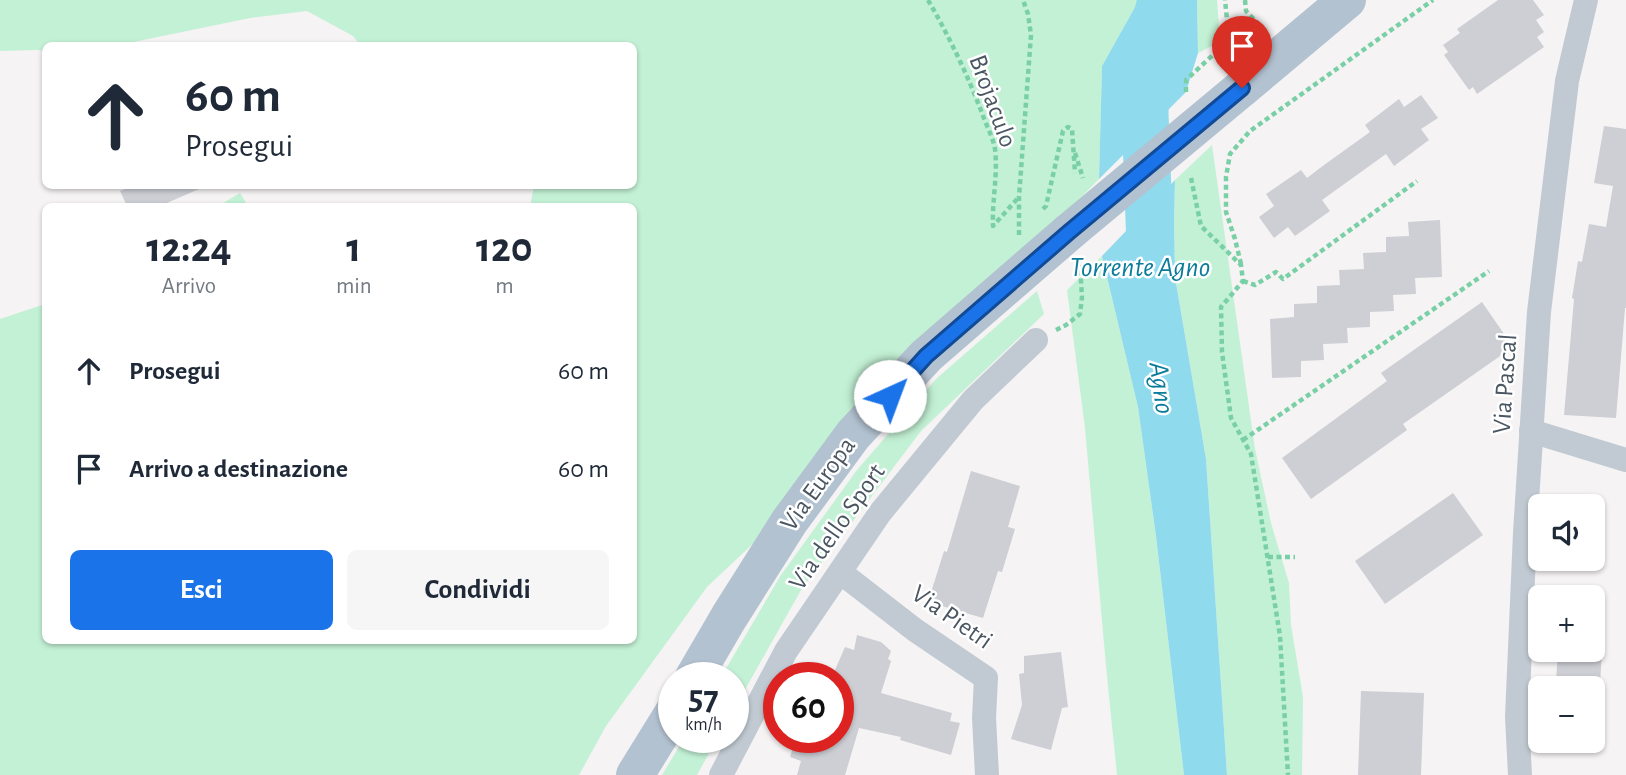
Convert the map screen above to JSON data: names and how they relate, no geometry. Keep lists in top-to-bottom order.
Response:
{
  "streets": {
    "main road": ["Via Europa"],
    "street": ["Via Pascal", "Via dello Sport", "Via Pietri"],
    "path": ["Brojaculo"]
  },
  "crossings": [
    ["Via dello Sport", "Via Pietri"]
  ],
  "water": ["Torrente Agno", "Agno"],
  "page": {
    "turn": ["60 m", "Prosegui"],
    "eta": [
      "12:24",
      "Arrivo",
      "1",
      "min",
      "120",
      "m"
    ],
    "list": [
      {
        "name": "Prosegui",
        "value": "60 m"
      },
      {
        "name": "Arrivo a destinazione",
        "value": "60 m"
      }
    ],
    "map_buttons": ["+", "−"],
    "buttons": ["Esci", "Condividi"],
    "speed": "57 km/h",
    "limit": "60"
  }
}
